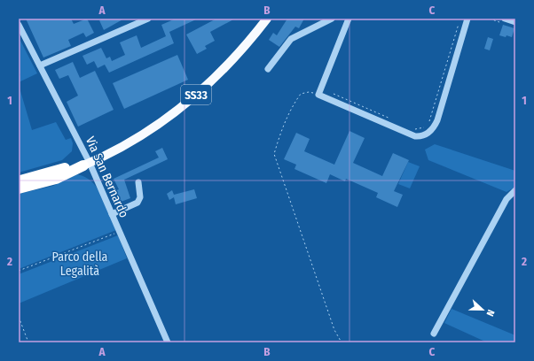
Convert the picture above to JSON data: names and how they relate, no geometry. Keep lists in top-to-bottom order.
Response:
{
  "streets": {
    "highway": ["SS33"],
    "street": ["Via San Bernardo"]
  },
  "crossings": [
    ["SS33", "Via San Bernardo"]
  ],
  "parks": ["Parco della Legalità"],
  "north": "right",
  "grid": {
    "columns": ["A", "B", "C"],
    "rows": ["1", "2"]
  }
}
